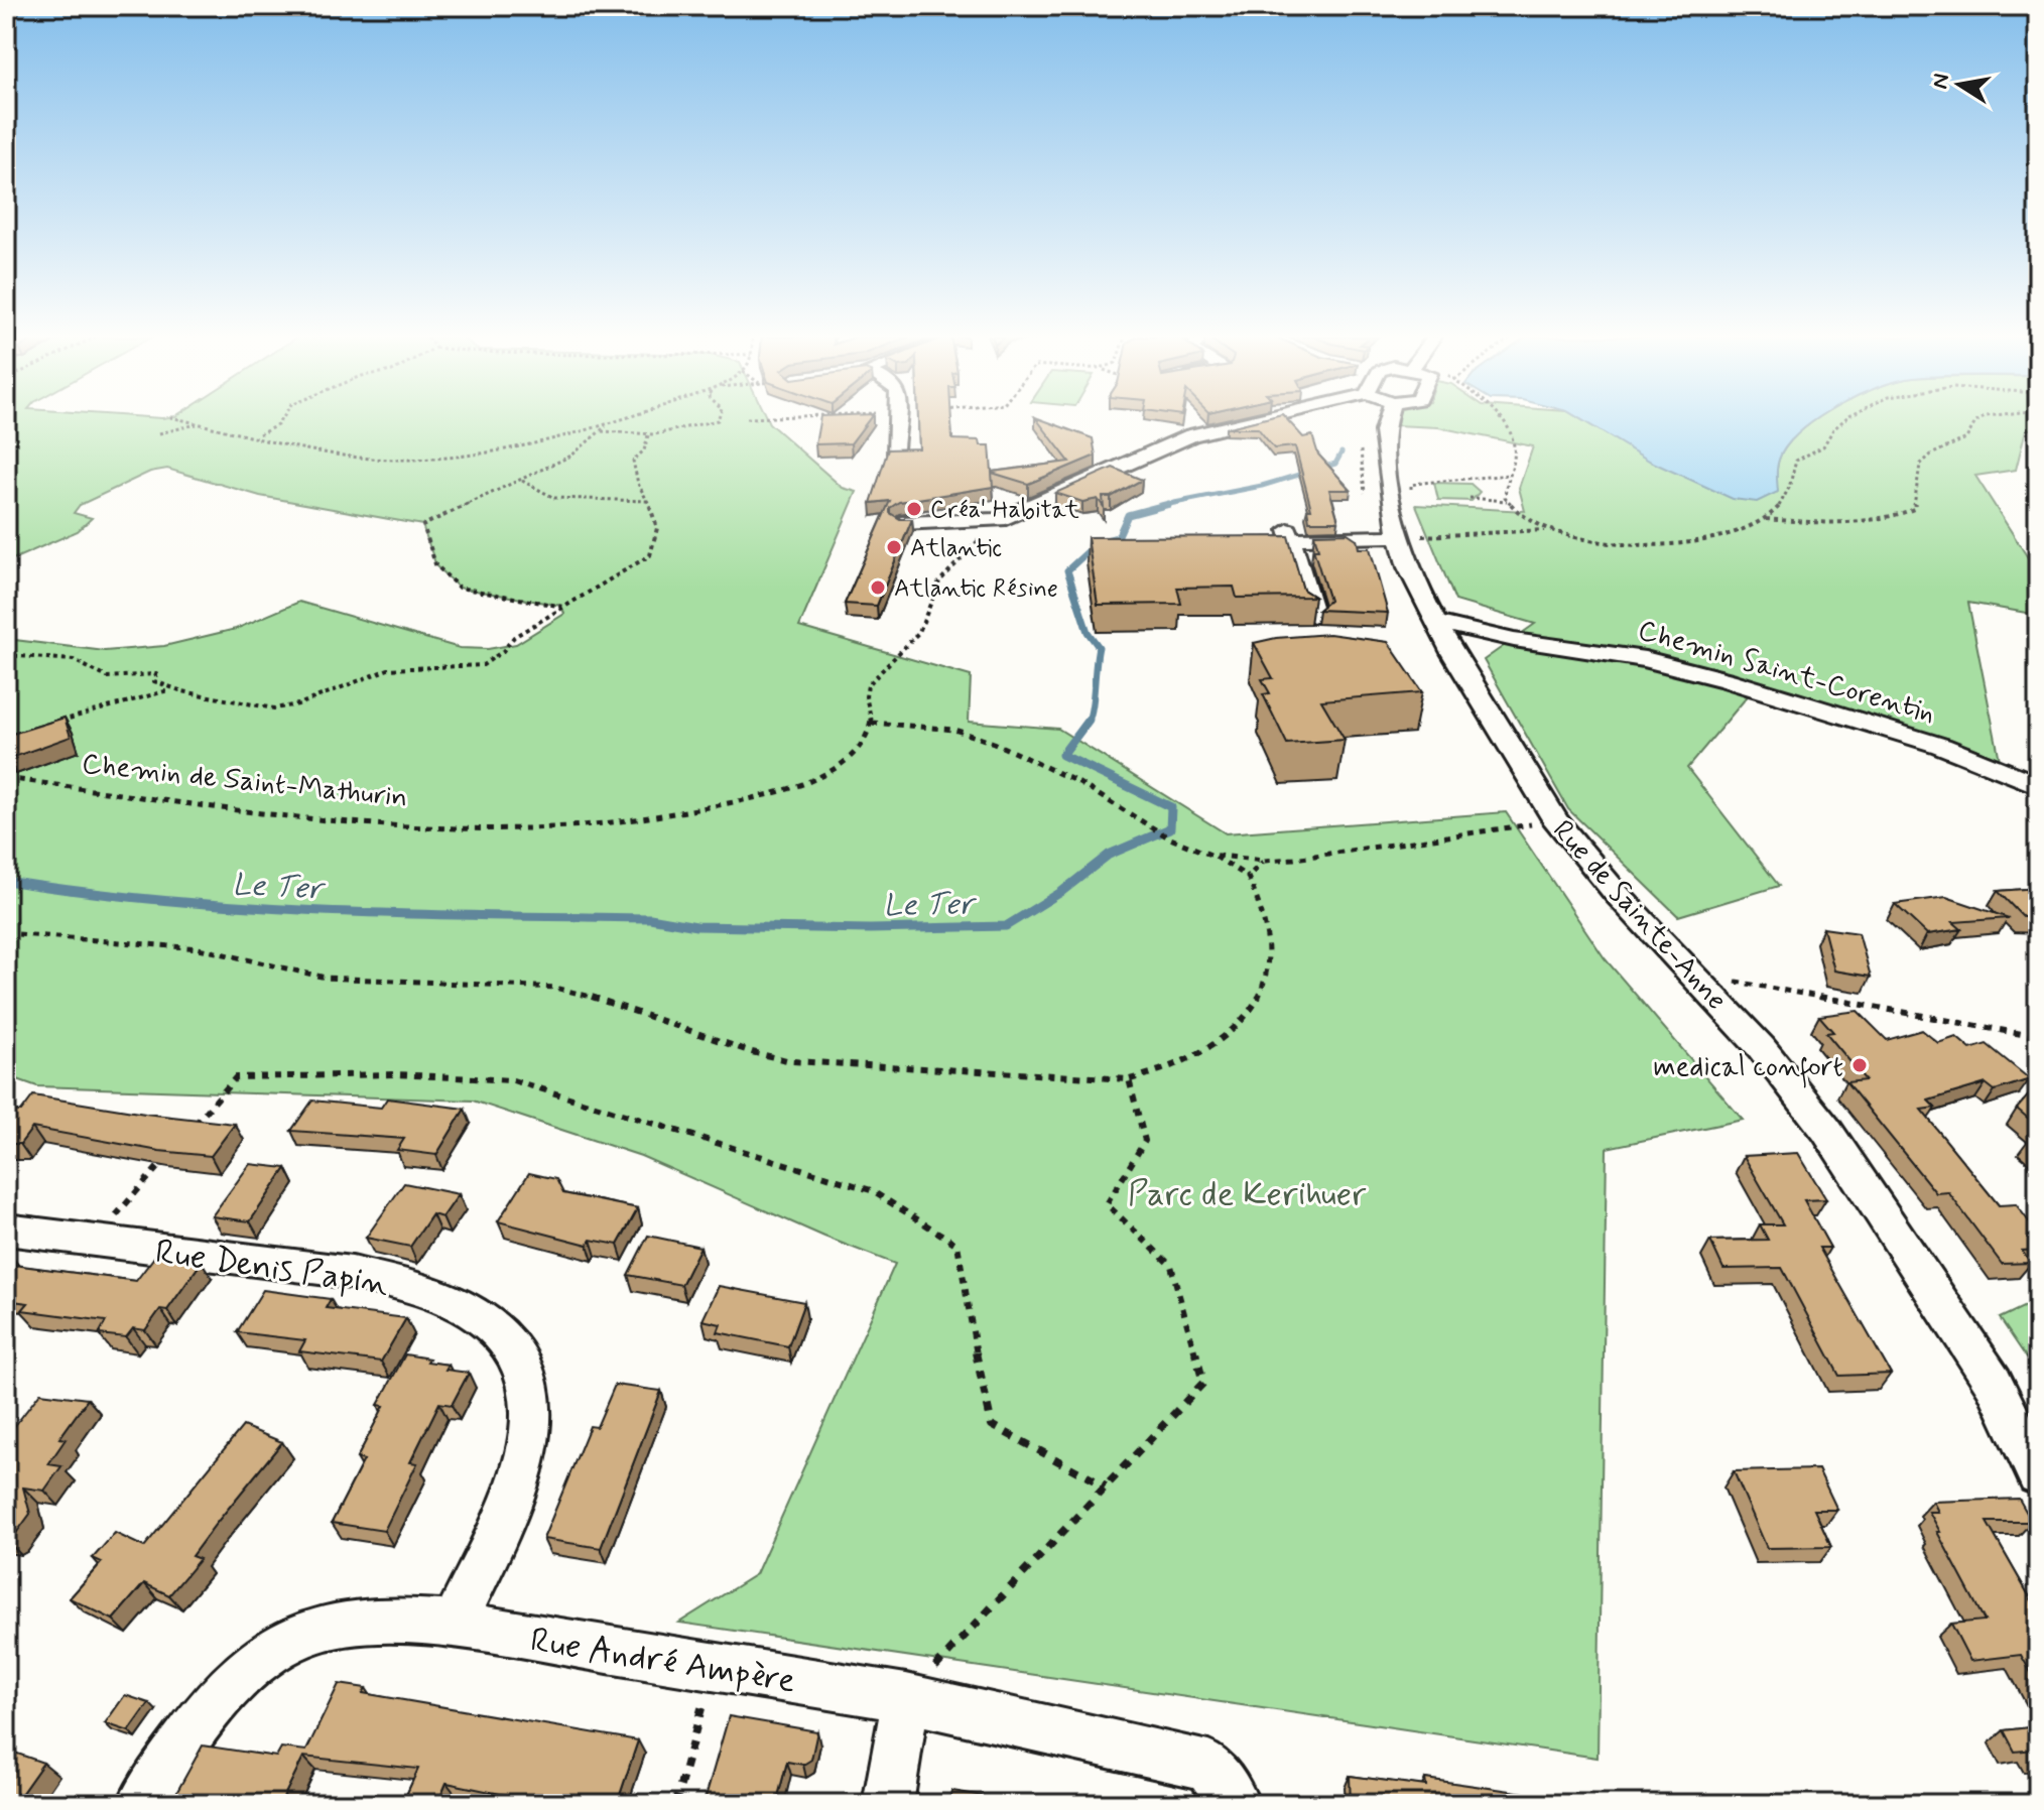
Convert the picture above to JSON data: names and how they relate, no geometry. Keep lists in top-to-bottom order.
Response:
{
  "streets": {
    "street": [
      "Chemin Saint-Corentin",
      "Rue de Sainte-Anne",
      "Rue Denis Papin",
      "Rue André Ampère"
    ],
    "path": ["Chemin de Saint-Mathurin"]
  },
  "crossings": [
    ["Chemin Saint-Corentin", "Rue de Sainte-Anne"],
    ["Rue Denis Papin", "Rue André Ampère"]
  ],
  "water": ["Le Ter"],
  "parks": ["Parc de Kerihuer"],
  "places": [
    "Créa' Habitat",
    "Atlantic",
    "Atlantic Résine",
    "medical confort"
  ],
  "north": "left"
}
